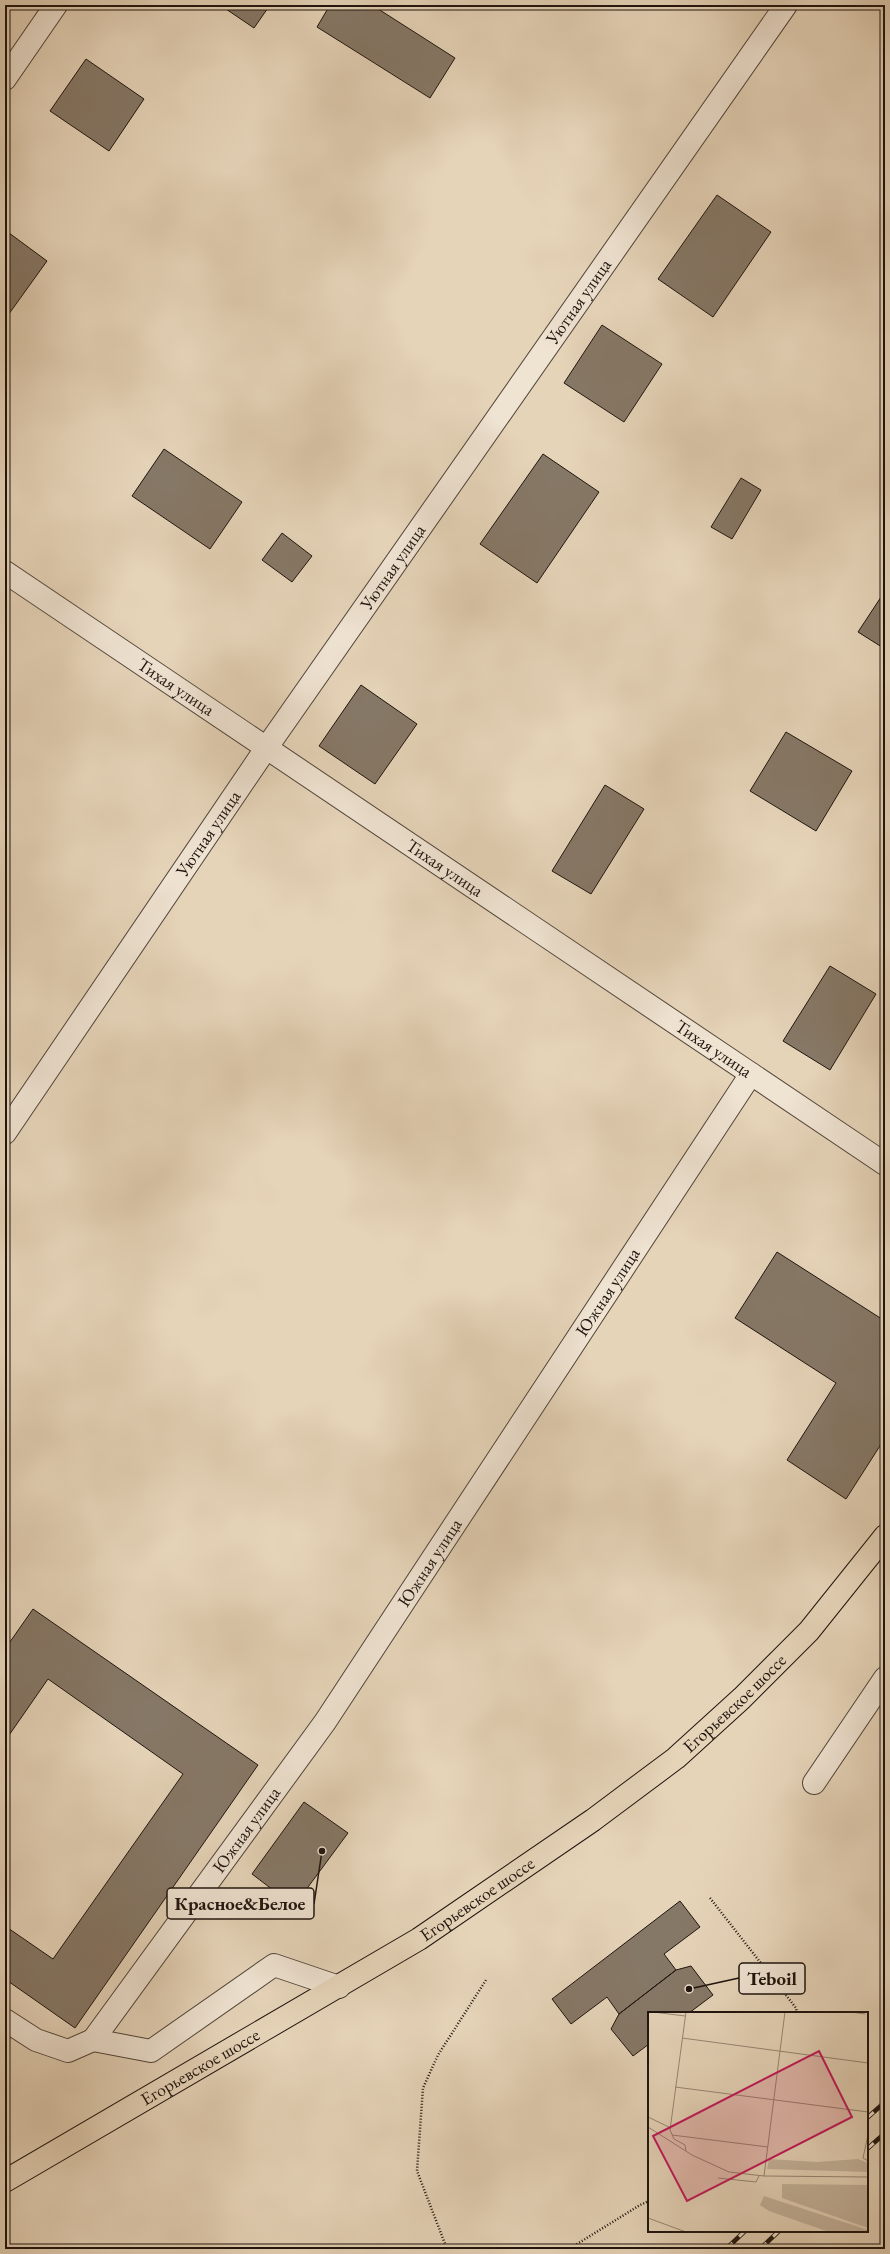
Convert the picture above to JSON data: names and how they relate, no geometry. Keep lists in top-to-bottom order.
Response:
{
  "streets": {
    "main road": ["Егорьевское шоссе"],
    "street": ["Уютная улица", "Тихая улица", "Южная улица"]
  },
  "crossings": [
    ["Уютная улица", "Тихая улица"],
    ["Тихая улица", "Южная улица"]
  ],
  "places": ["Красное&Белое", "Teboil"]
}
